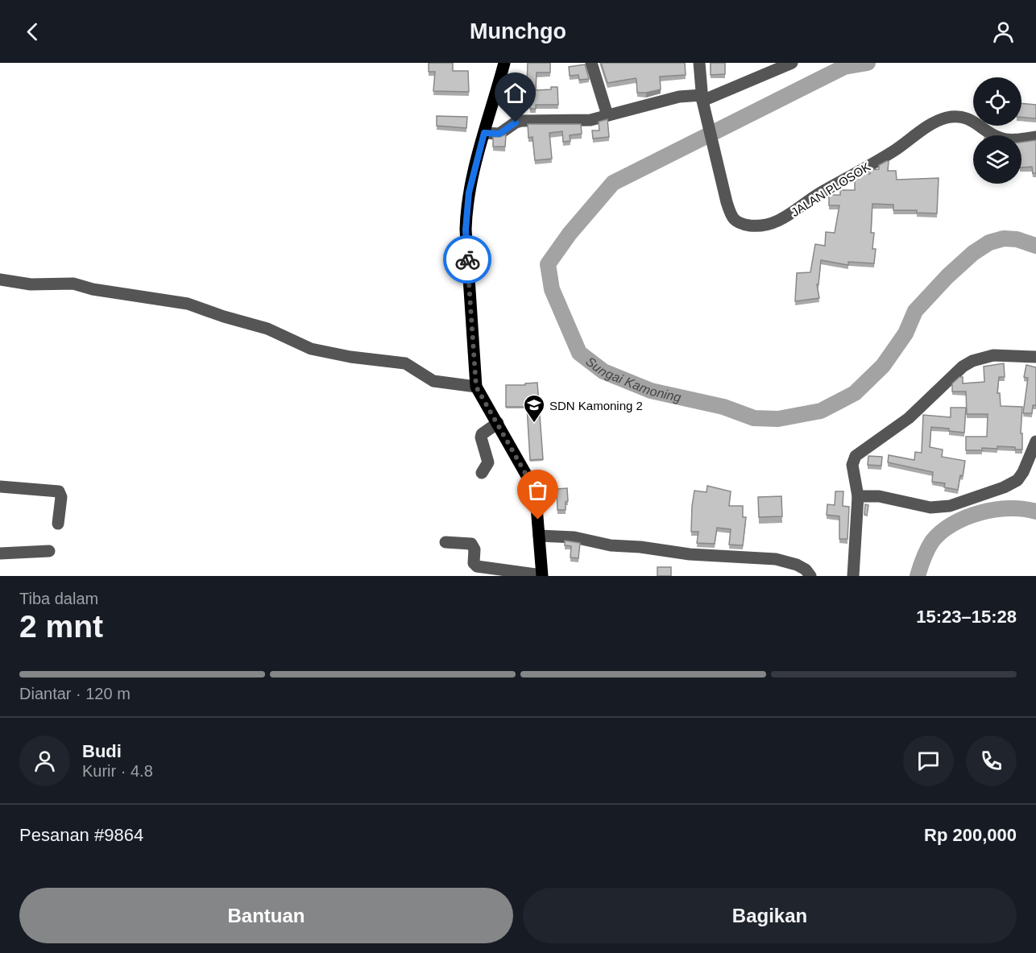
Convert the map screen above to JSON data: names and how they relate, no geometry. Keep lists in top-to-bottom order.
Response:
{
  "streets": {
    "street": ["JALAN PLOSOK"]
  },
  "water": ["Sungai Kamoning"],
  "places": {
    "school or university": ["SDN Kamoning 2"]
  },
  "page": {
    "header": "Munchgo",
    "heading": ["2 mnt", "Tiba dalam", "15:23–15:28"],
    "panel": [
      "Budi",
      "Kurir · 4.8",
      "Pesanan #9864",
      "Rp 200,000"
    ],
    "bar": "Diantar · 120 m",
    "buttons": ["Bantuan", "Bagikan"]
  }
}
